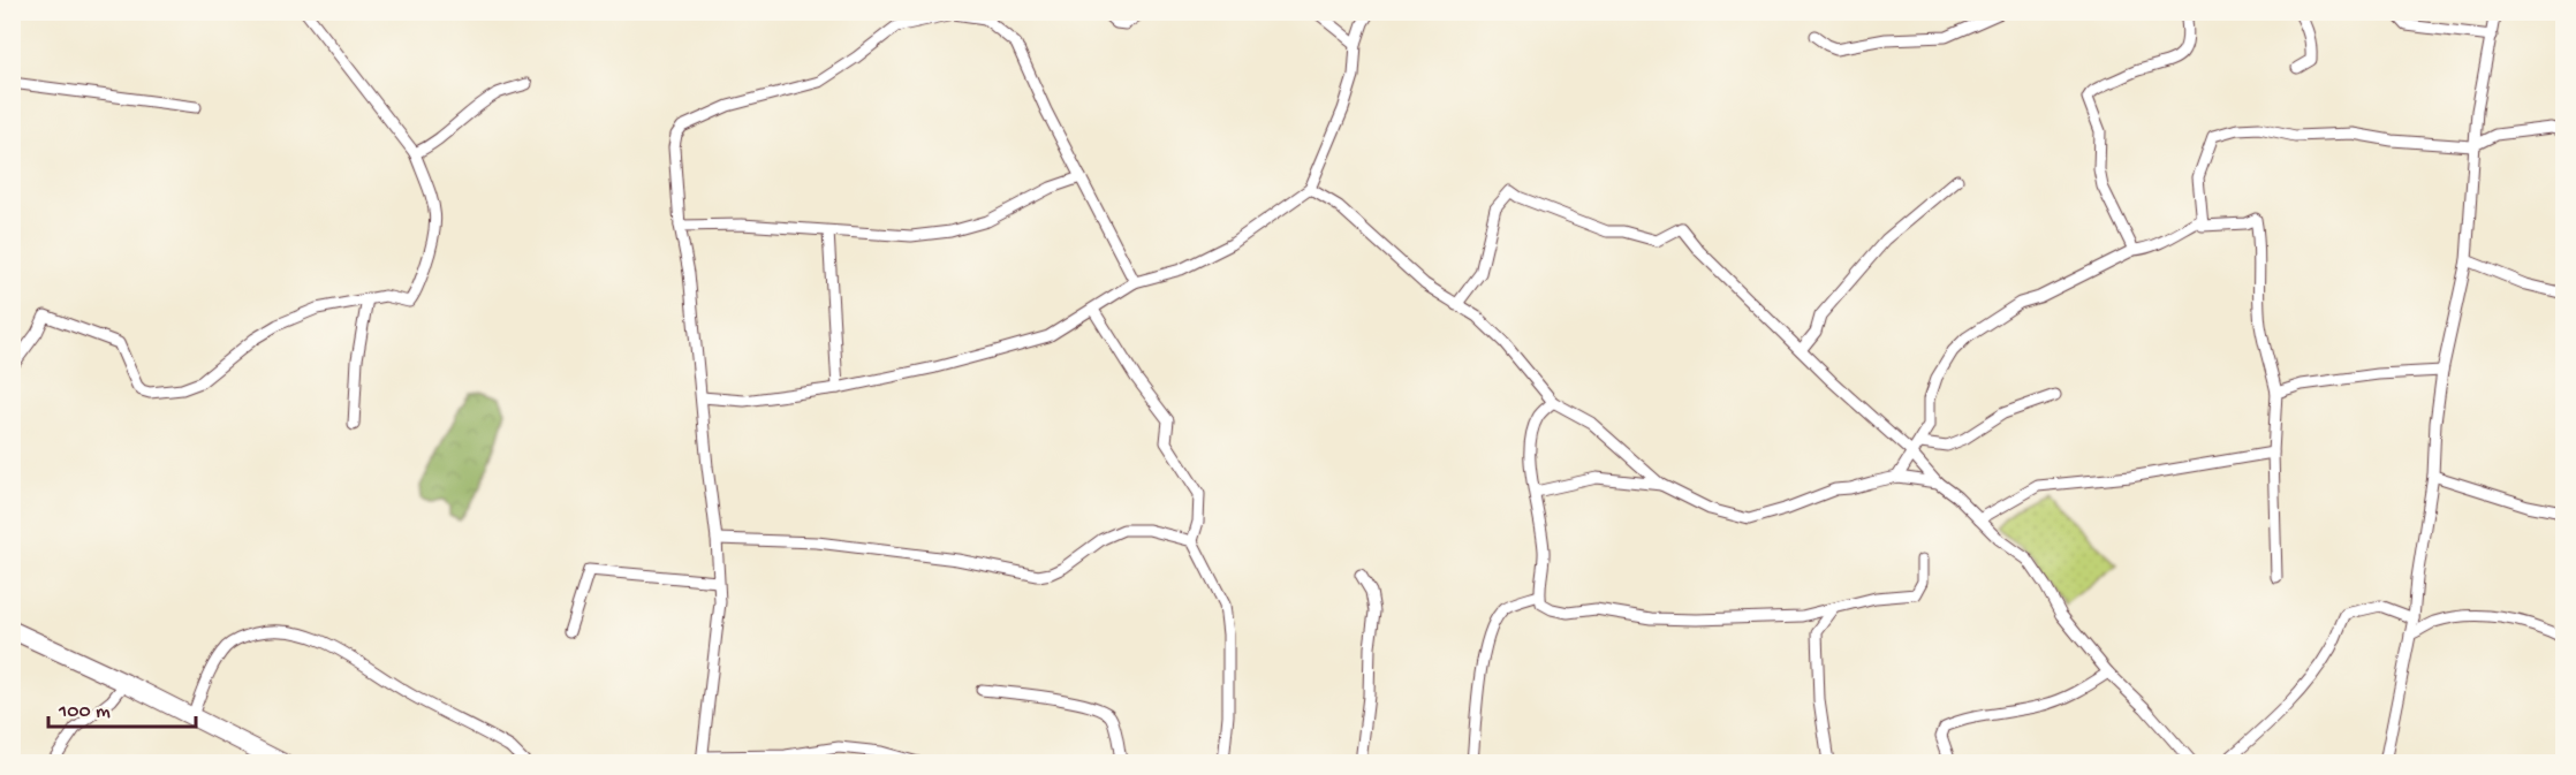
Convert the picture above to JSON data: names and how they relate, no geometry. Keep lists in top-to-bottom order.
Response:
{
  "scale_bar": "100 m"
}
